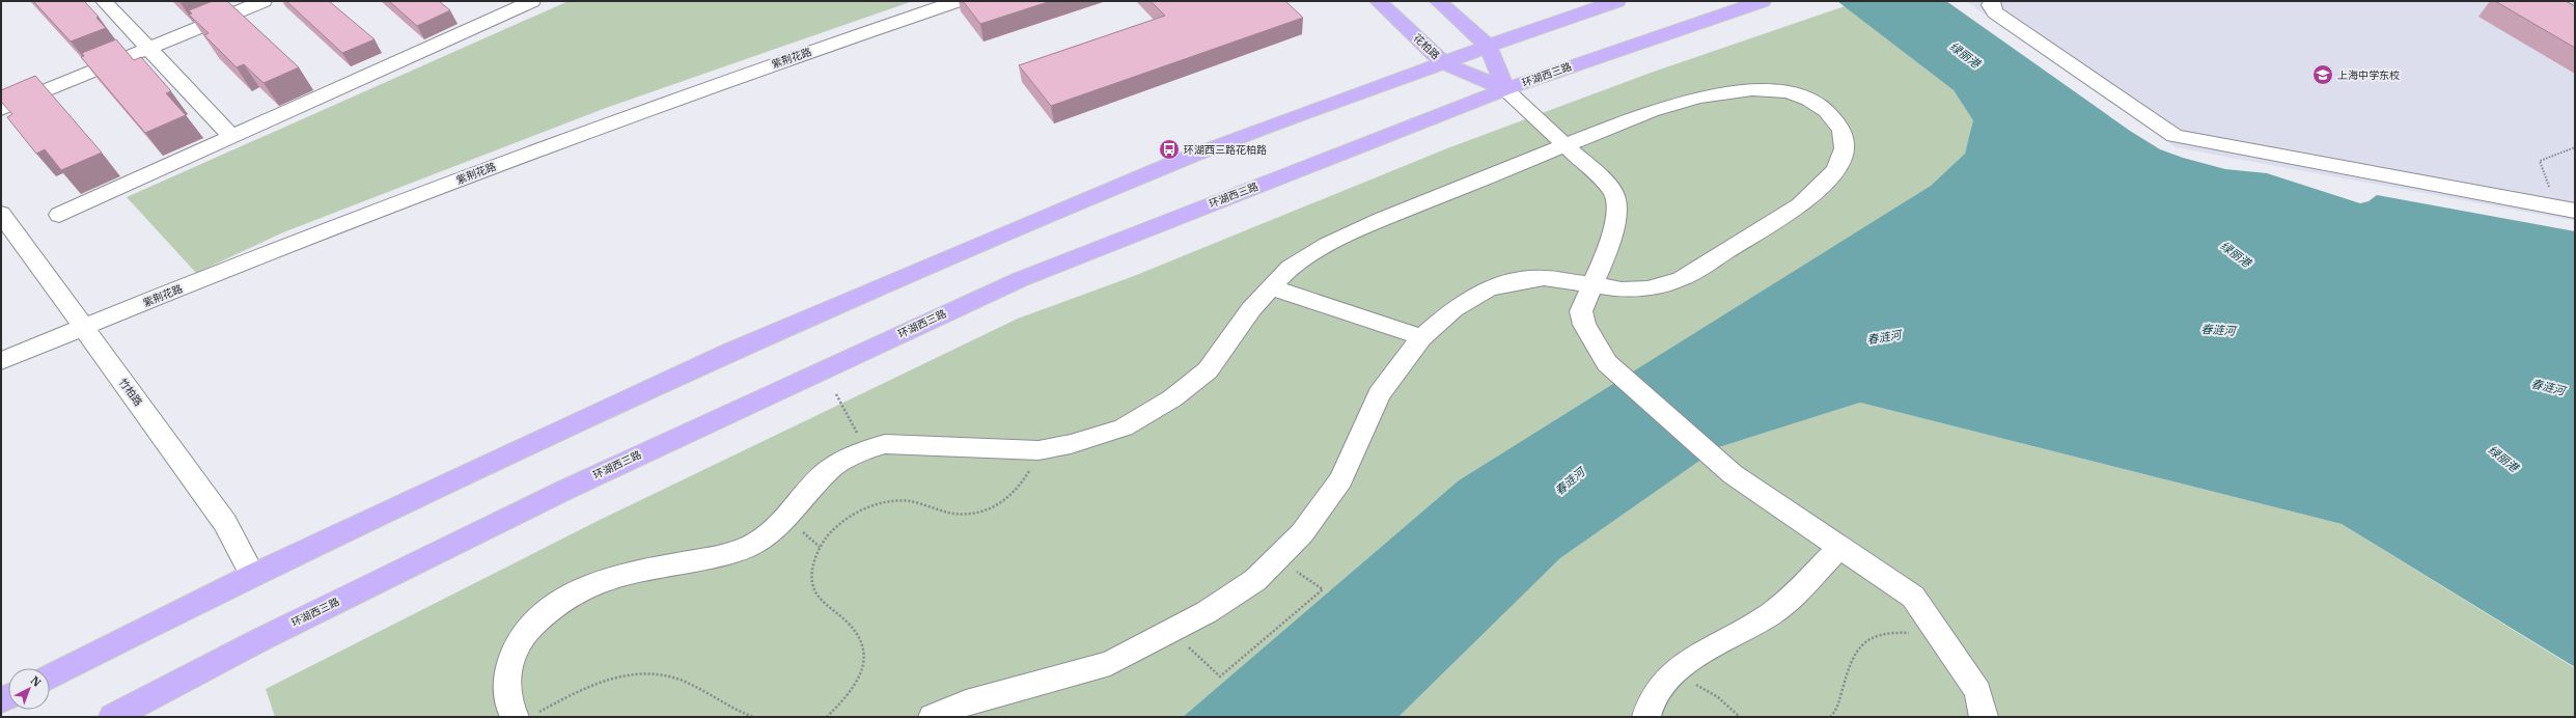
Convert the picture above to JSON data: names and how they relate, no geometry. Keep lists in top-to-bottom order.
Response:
{
  "streets": {
    "main road": ["花柏路", "环湖西三路"],
    "street": ["紫荆花路", "竹柏路"]
  },
  "crossings": [
    ["花柏路", "环湖西三路"],
    ["紫荆花路", "竹柏路"]
  ],
  "water": ["绿丽港", "春涟河"],
  "places": {
    "school or university": ["上海中学东校"],
    "bus stop": ["环湖西三路花柏路"]
  },
  "north": "top right"
}
